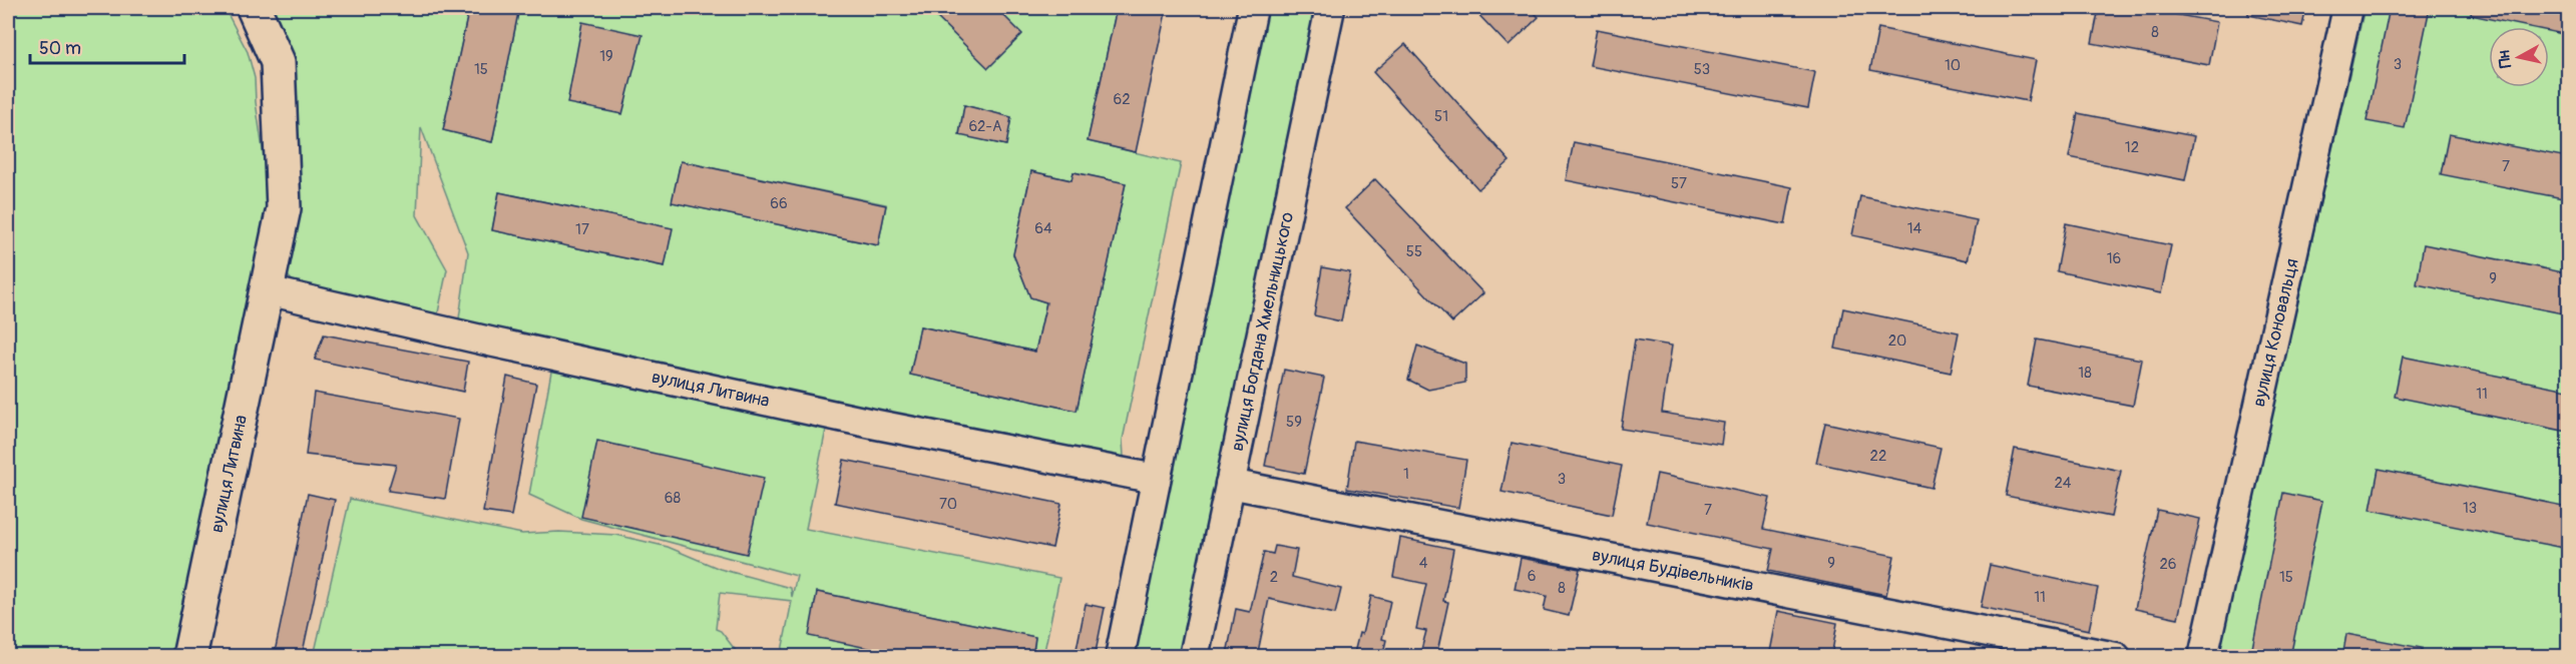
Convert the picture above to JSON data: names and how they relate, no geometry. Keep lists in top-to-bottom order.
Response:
{
  "streets": {
    "main road": ["вулиця Литвина"],
    "street": ["вулиця Богдана Хмельницького", "вулиця Коновальця", "вулиця Будівельників"]
  },
  "crossings": [
    ["вулиця Богдана Хмельницького", "вулиця Будівельників"]
  ],
  "house_numbers": [
    "8",
    "19",
    "3",
    "10",
    "15",
    "53",
    "62",
    "51",
    "62-А",
    "12",
    "7",
    "57",
    "66",
    "64",
    "14",
    "17",
    "55",
    "16",
    "9",
    "20",
    "18",
    "11",
    "59",
    "22",
    "1",
    "3",
    "24",
    "68",
    "70",
    "13",
    "7",
    "4",
    "9",
    "26",
    "6",
    "2",
    "15",
    "8",
    "11"
  ],
  "scale_bar": "50 m",
  "north": "left"
}
